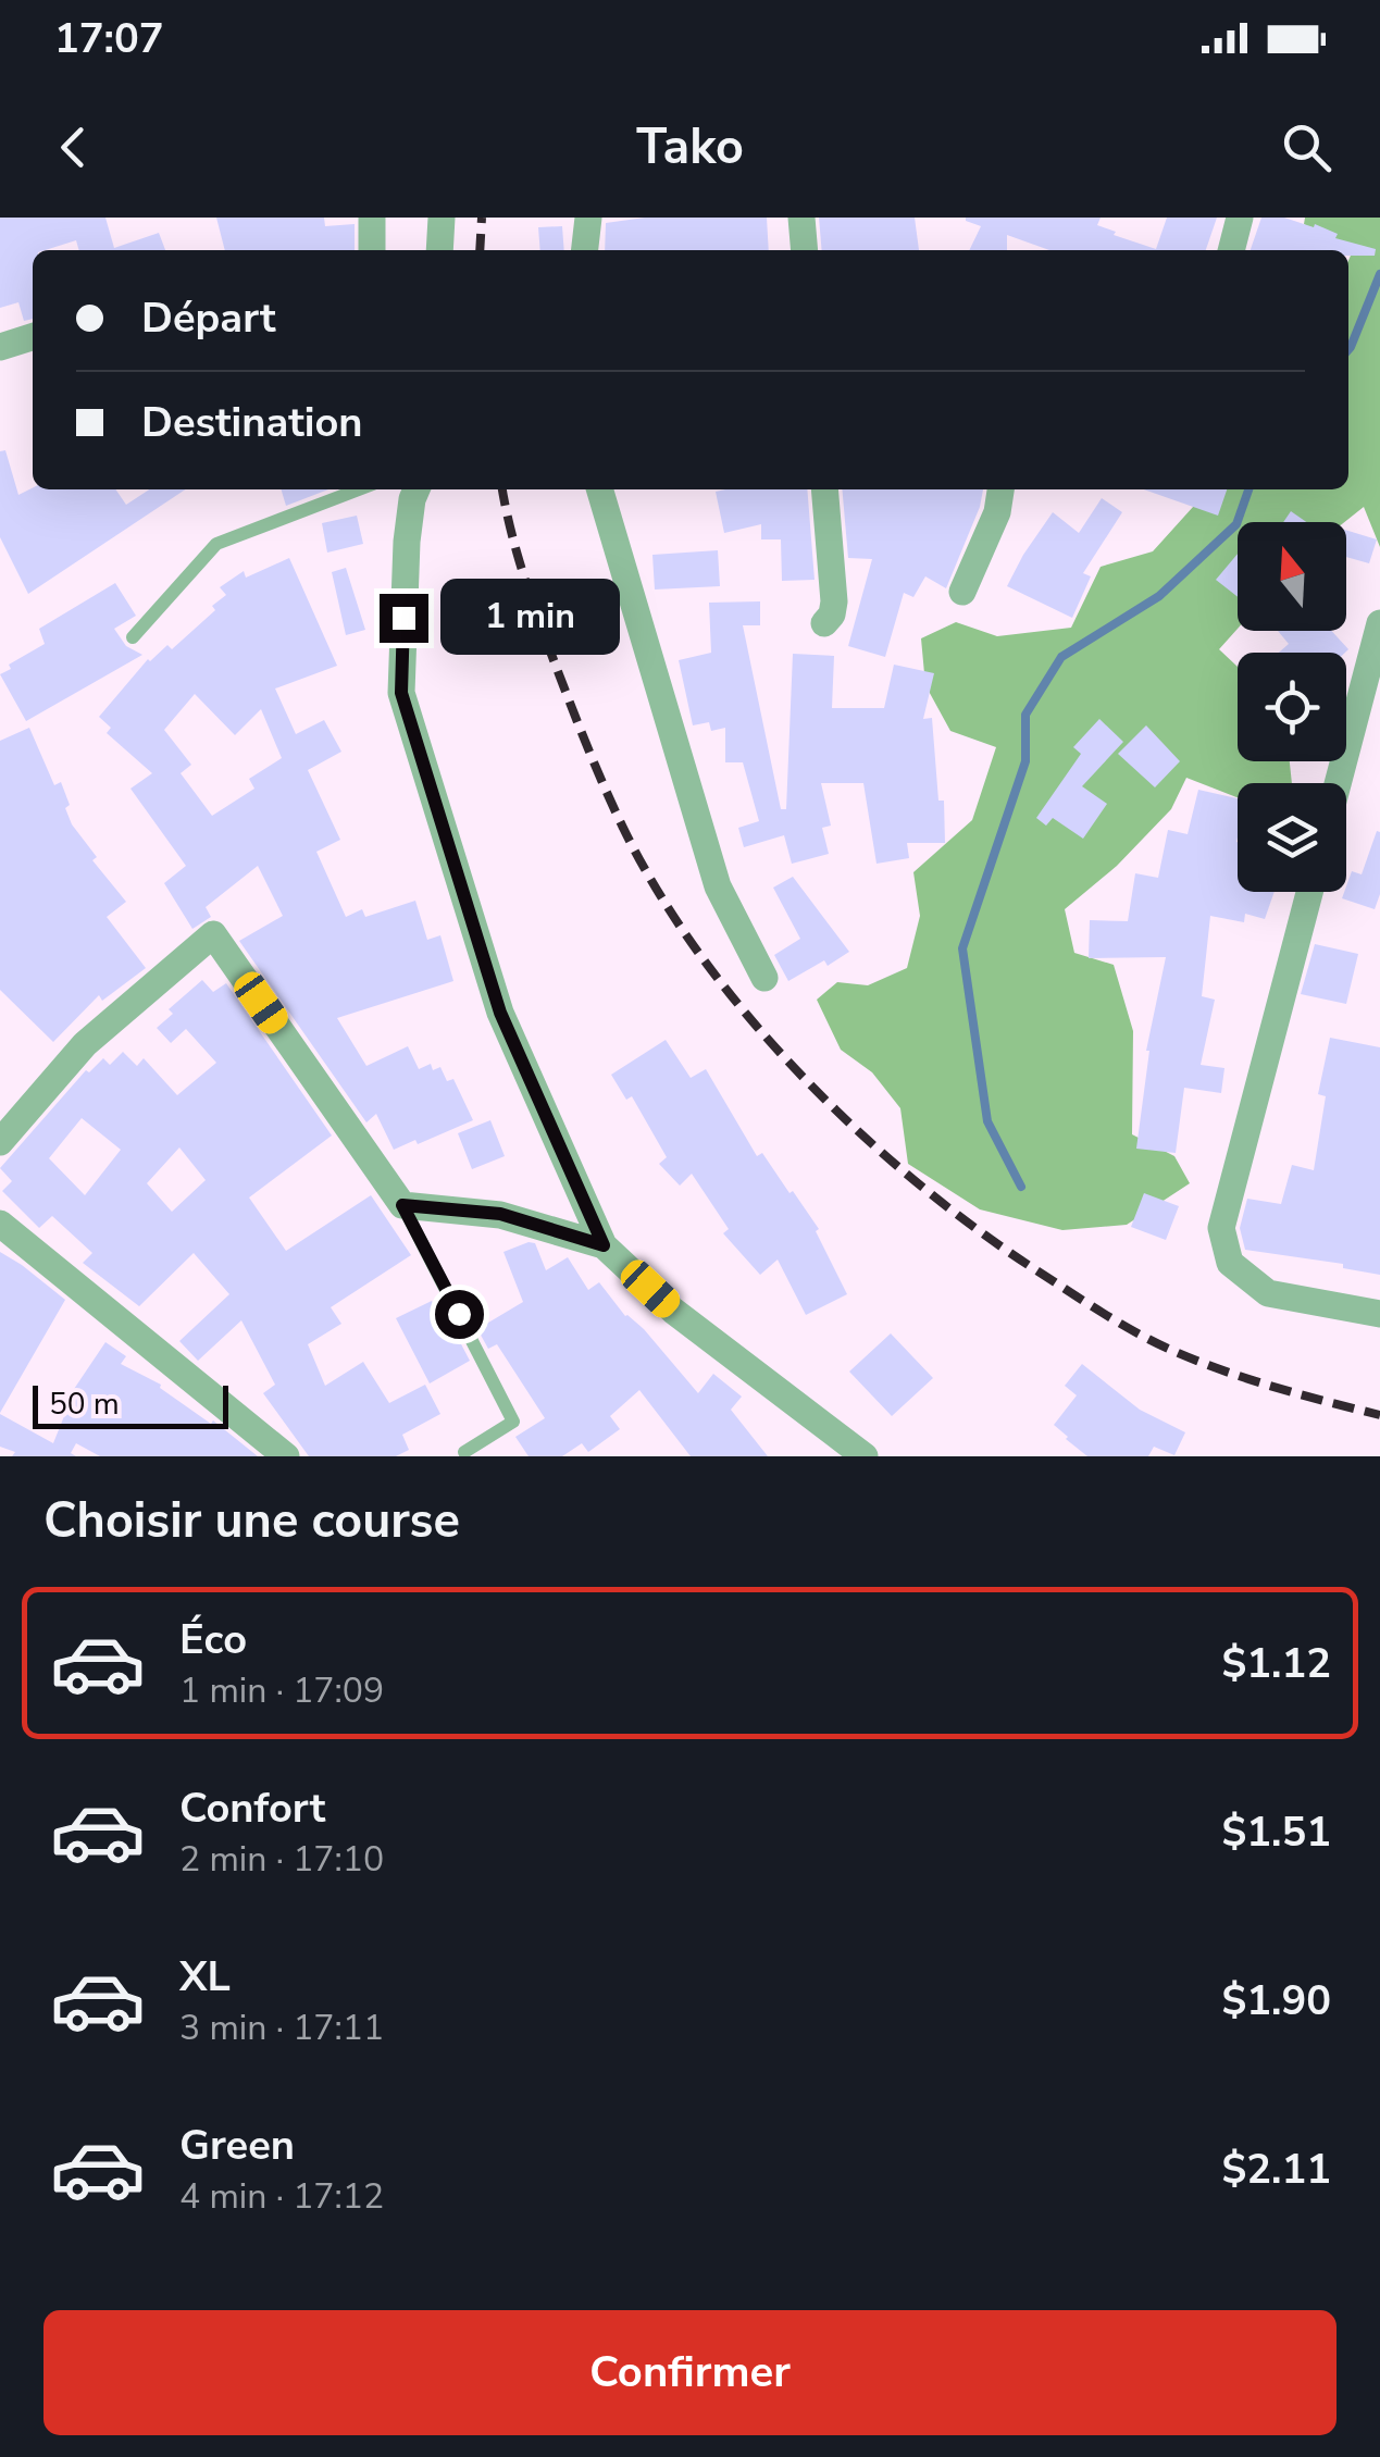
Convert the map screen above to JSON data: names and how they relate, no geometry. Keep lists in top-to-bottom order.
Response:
{
  "scale_bar": "50 m",
  "north": "top",
  "page": {
    "status": "17:07",
    "header": "Tako",
    "banner": ["Départ", "Destination"],
    "bubble": "1 min",
    "scale": "50 m",
    "heading": "Choisir une course",
    "list": [
      {
        "name": "Éco",
        "note": "1 min · 17:09",
        "value": "$1.12"
      },
      {
        "name": "Confort",
        "note": "2 min · 17:10",
        "value": "$1.51"
      },
      {
        "name": "XL",
        "note": "3 min · 17:11",
        "value": "$1.90"
      },
      {
        "name": "Green",
        "note": "4 min · 17:12",
        "value": "$2.11"
      }
    ],
    "buttons": "Confirmer"
  }
}
